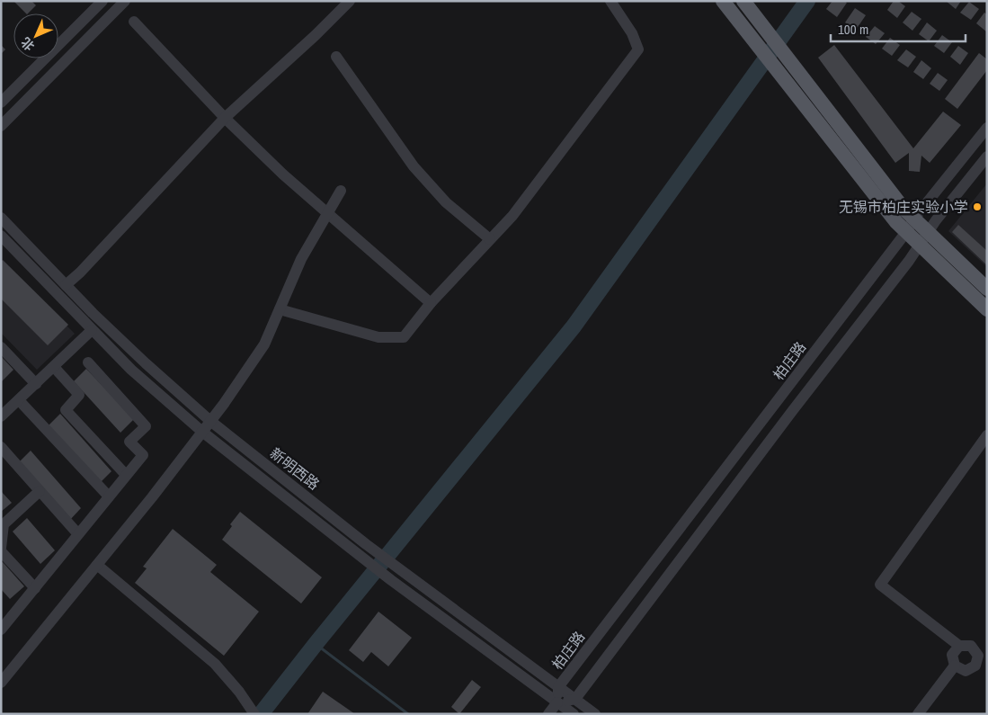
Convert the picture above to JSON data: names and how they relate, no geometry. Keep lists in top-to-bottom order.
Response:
{
  "streets": {
    "street": ["柏庄路", "新明西路"]
  },
  "crossings": [
    ["柏庄路", "新明西路"]
  ],
  "places": ["无锡市柏庄实验小学"],
  "scale_bar": "100 m",
  "north": "bottom left"
}
